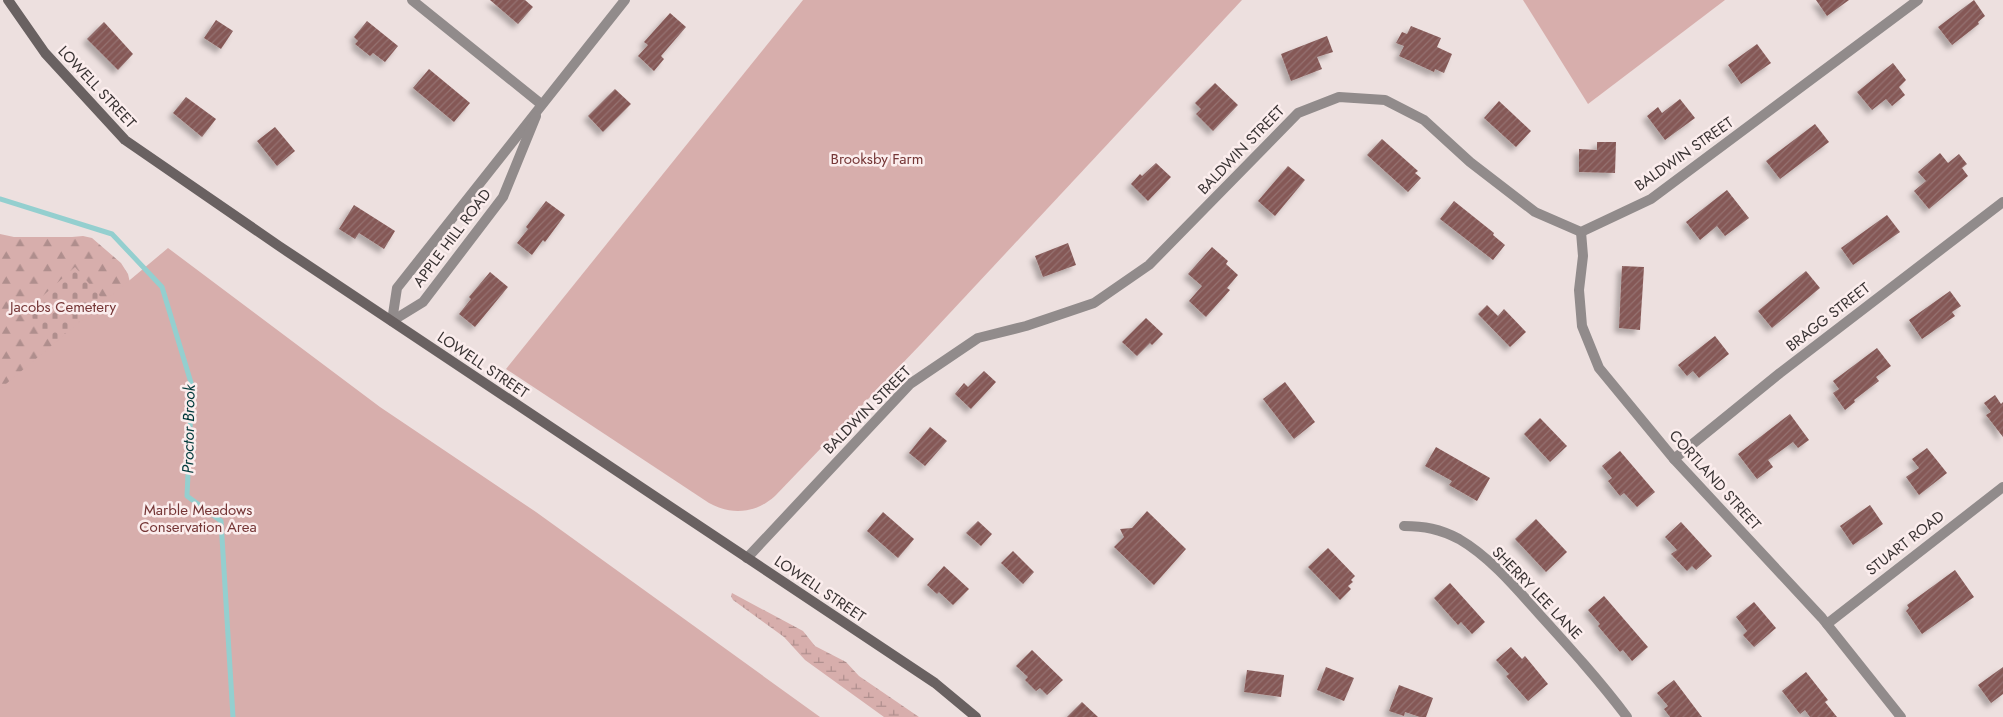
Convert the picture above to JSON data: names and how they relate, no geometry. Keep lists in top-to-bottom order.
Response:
{
  "streets": {
    "main road": ["LOWELL STREET"],
    "street": [
      "BALDWIN STREET",
      "APPLE HILL ROAD",
      "BRAGG STREET",
      "CORTLAND STREET",
      "STUART ROAD",
      "SHERRY LEE LANE"
    ]
  },
  "crossings": [
    ["LOWELL STREET", "BALDWIN STREET"],
    ["LOWELL STREET", "APPLE HILL ROAD"],
    ["BALDWIN STREET", "CORTLAND STREET"],
    ["BRAGG STREET", "CORTLAND STREET"],
    ["CORTLAND STREET", "STUART ROAD"]
  ],
  "water": ["Proctor Brook"],
  "parks": ["Brooksby Farm", "Jacobs Cemetery", "Marble Meadows Conservation Area"]
}
